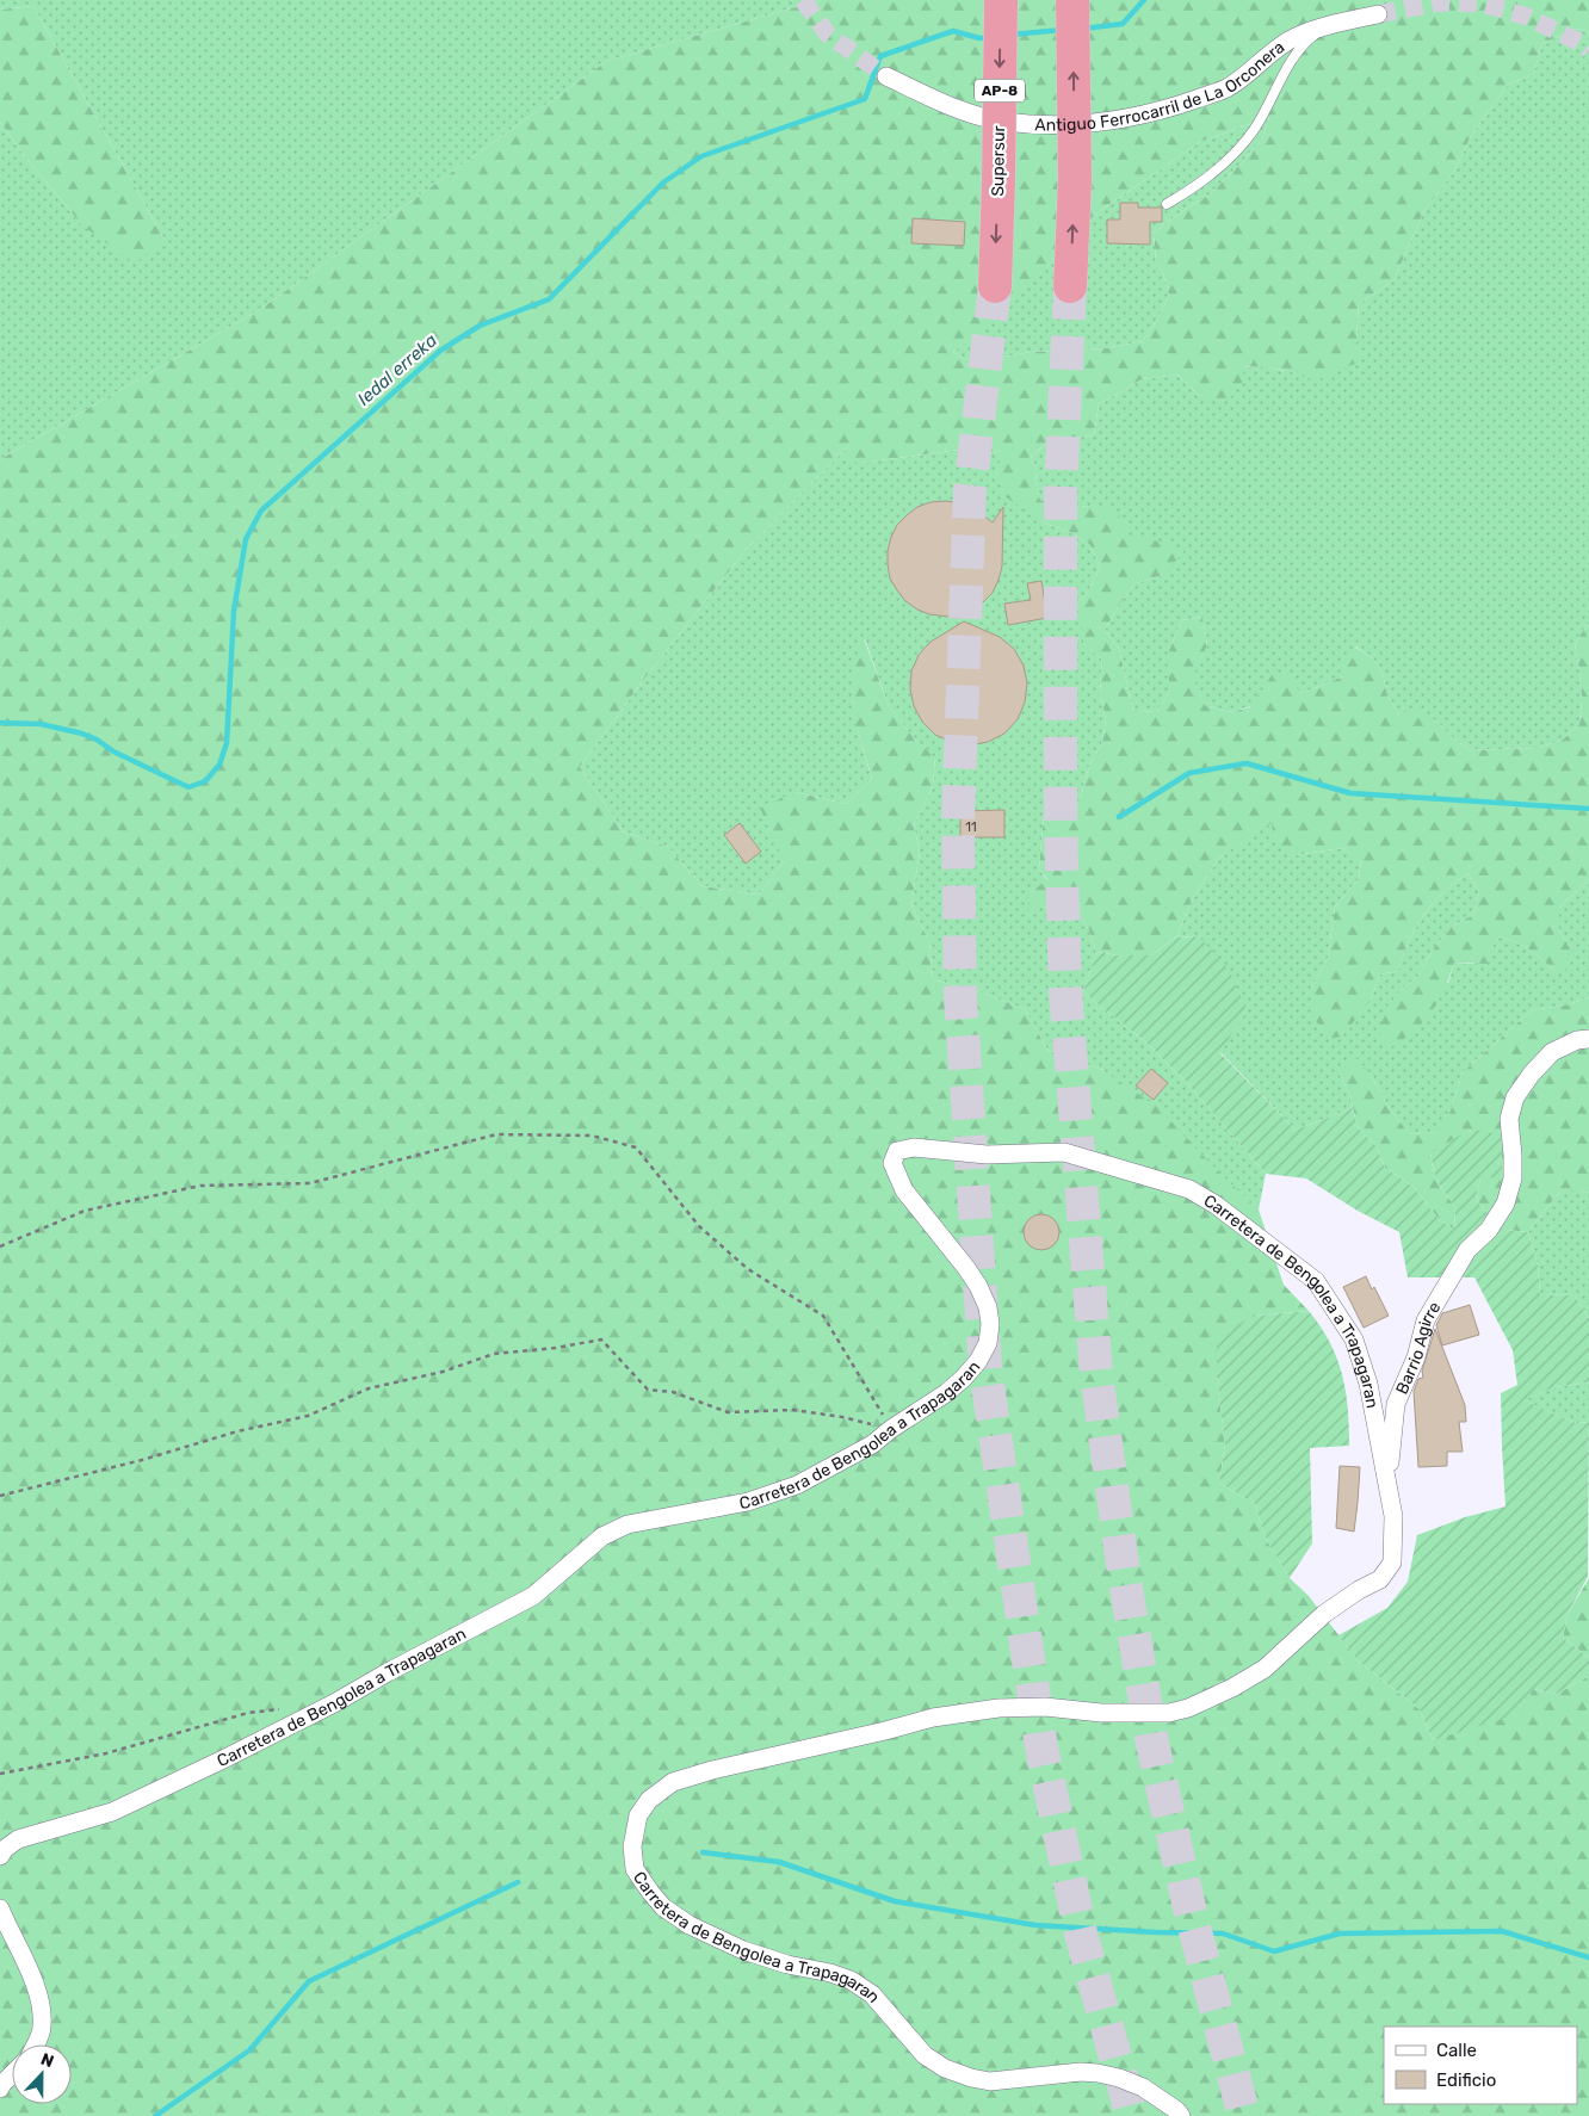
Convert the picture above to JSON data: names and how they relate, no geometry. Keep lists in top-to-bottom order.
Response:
{
  "streets": {
    "highway": ["AP-8", "Supersur"],
    "street": ["Antiguo Ferrocarril de La Orconera", "Carretera de Bengolea a Trapagaran", "Barrio Agirre"]
  },
  "crossings": [
    ["Carretera de Bengolea a Trapagaran", "Barrio Agirre"]
  ],
  "water": ["Iedal erreka"],
  "house_numbers": ["11"],
  "legend": ["Calle", "Edificio"],
  "north": "top"
}
